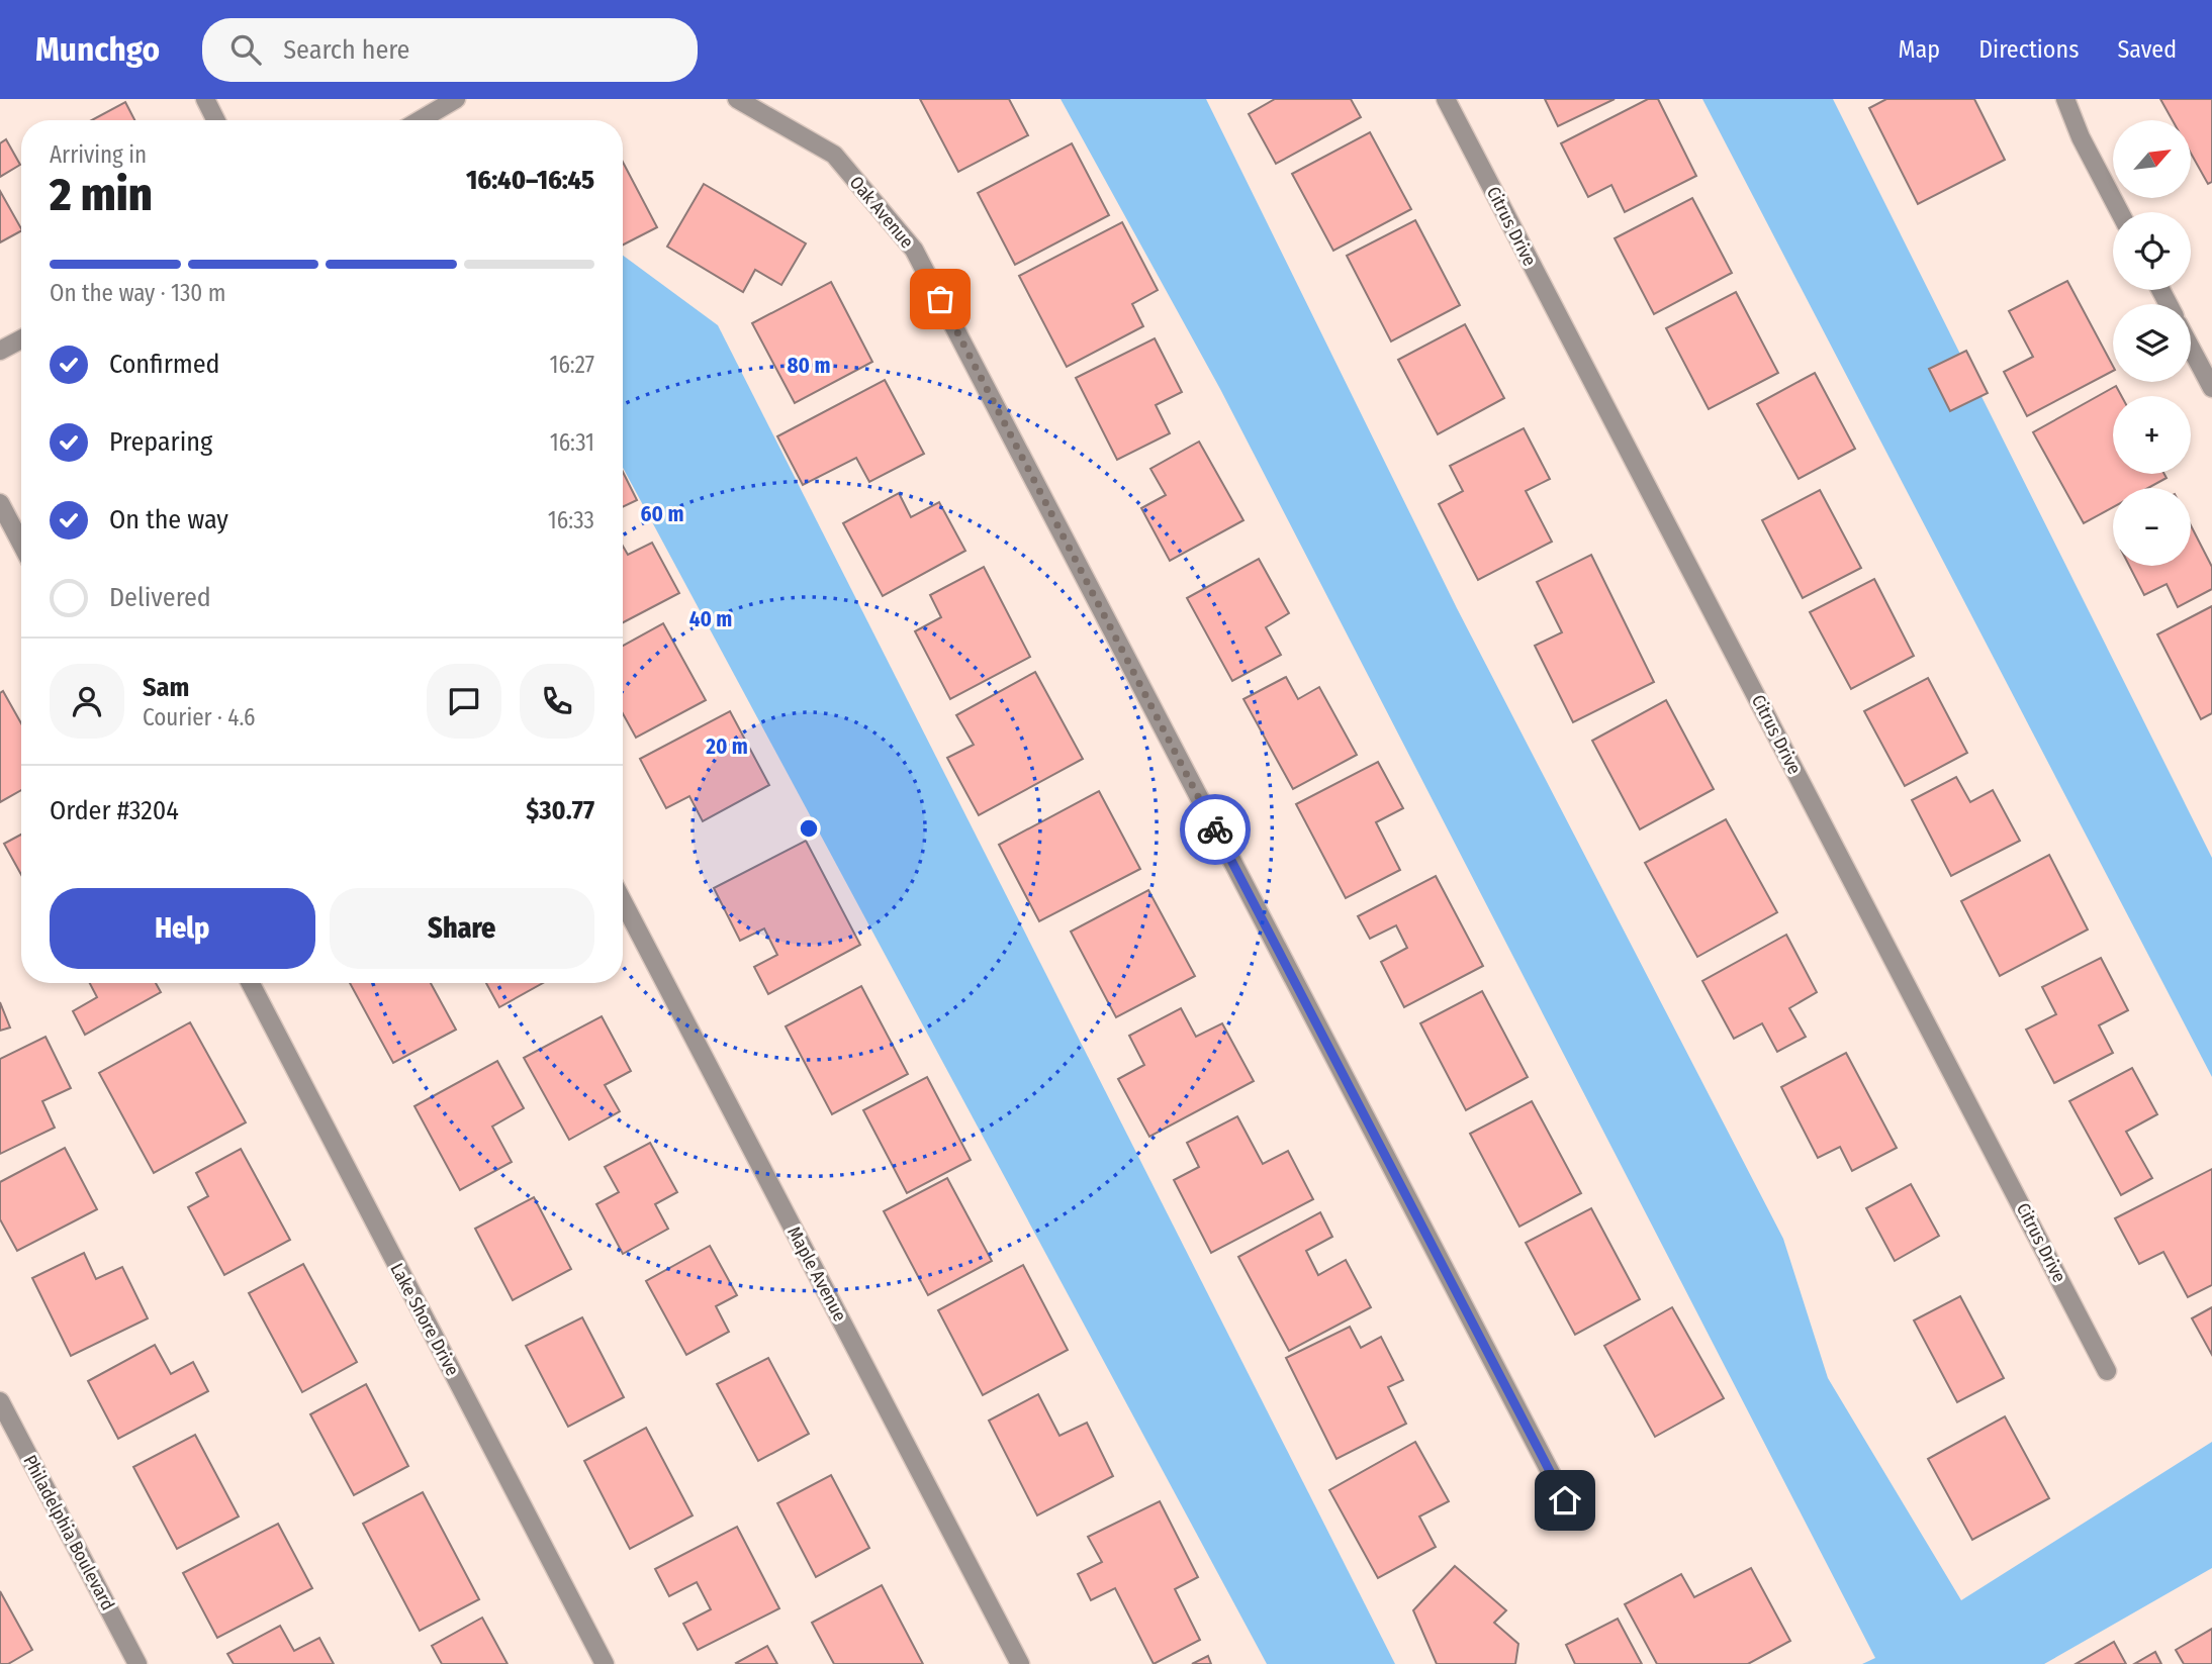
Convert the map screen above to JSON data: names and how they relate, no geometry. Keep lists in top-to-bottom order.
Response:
{
  "streets": {
    "street": [
      "Oak Avenue",
      "Citrus Drive",
      "Maple Avenue",
      "Lake Shore Drive",
      "Philadelphia Boulevard"
    ]
  },
  "north": "top right",
  "page": {
    "header": "Munchgo",
    "search": "Search here",
    "nav": ["Map", "Directions", "Saved"],
    "map_buttons": ["+", "−"],
    "heading": ["2 min", "Arriving in", "16:40–16:45"],
    "panel": [
      "Sam",
      "Courier · 4.6",
      "Order #3204",
      "$30.77"
    ],
    "bar": "On the way · 130 m",
    "list": [
      ["Confirmed", "16:27"],
      ["Preparing", "16:31"],
      ["On the way", "16:33"],
      "Delivered"
    ],
    "buttons": ["Help", "Share"]
  },
  "rings": [
    "80 m",
    "60 m",
    "40 m",
    "20 m"
  ]
}
